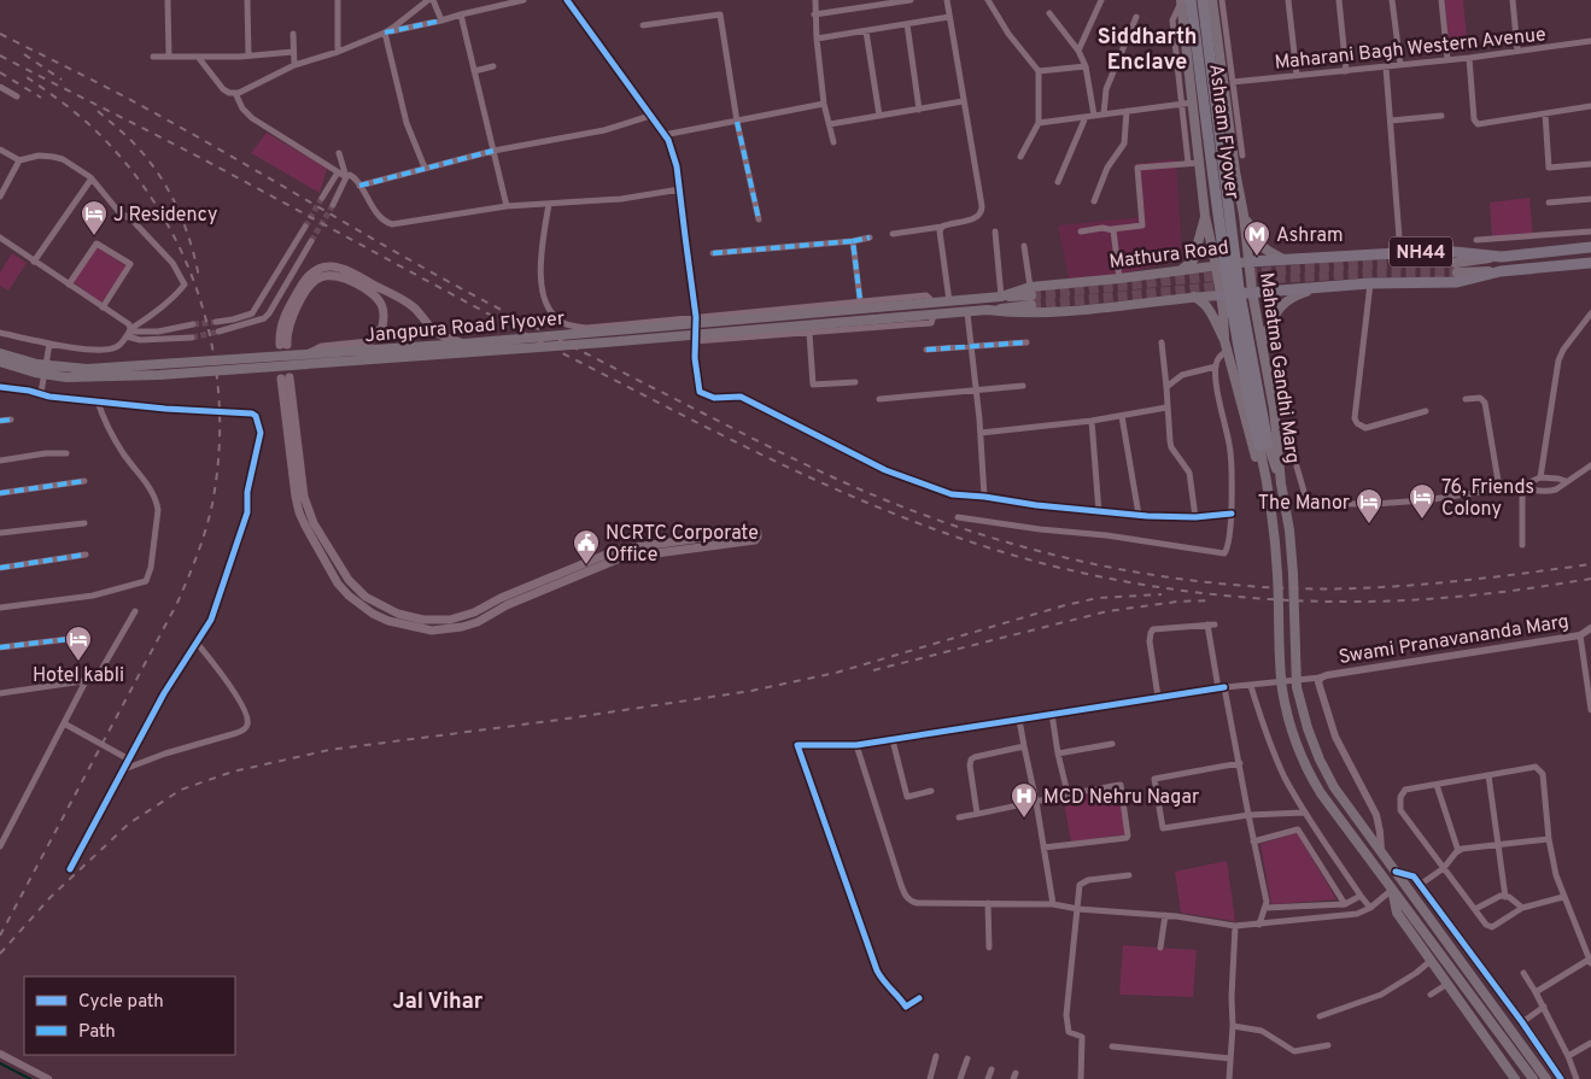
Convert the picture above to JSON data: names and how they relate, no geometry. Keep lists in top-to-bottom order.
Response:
{
  "streets": {
    "highway": ["Ashram Flyover", "NH44", "Mathura Road"],
    "main road": ["Jangpura Road Flyover", "Mahatma Gandhi Marg"],
    "street": ["Maharani Bagh Western Avenue", "Swami Pranavananda Marg"]
  },
  "crossings": [
    ["Ashram Flyover", "Mahatma Gandhi Marg"],
    ["NH44", "Mahatma Gandhi Marg"],
    ["Mathura Road", "Jangpura Road Flyover"],
    ["Mathura Road", "Mahatma Gandhi Marg"]
  ],
  "districts": ["Siddharth Enclave", "Jal Vihar"],
  "places": {
    "hotel": [
      "J Residency",
      "76, Friends Colony",
      "The Manor",
      "Hotel kabli"
    ],
    "metro station": ["Ashram"],
    "public building": ["NCRTC Corporate Office"],
    "hospital": ["MCD Nehru Nagar"]
  },
  "legend": ["Cycle path", "Path"]
}
